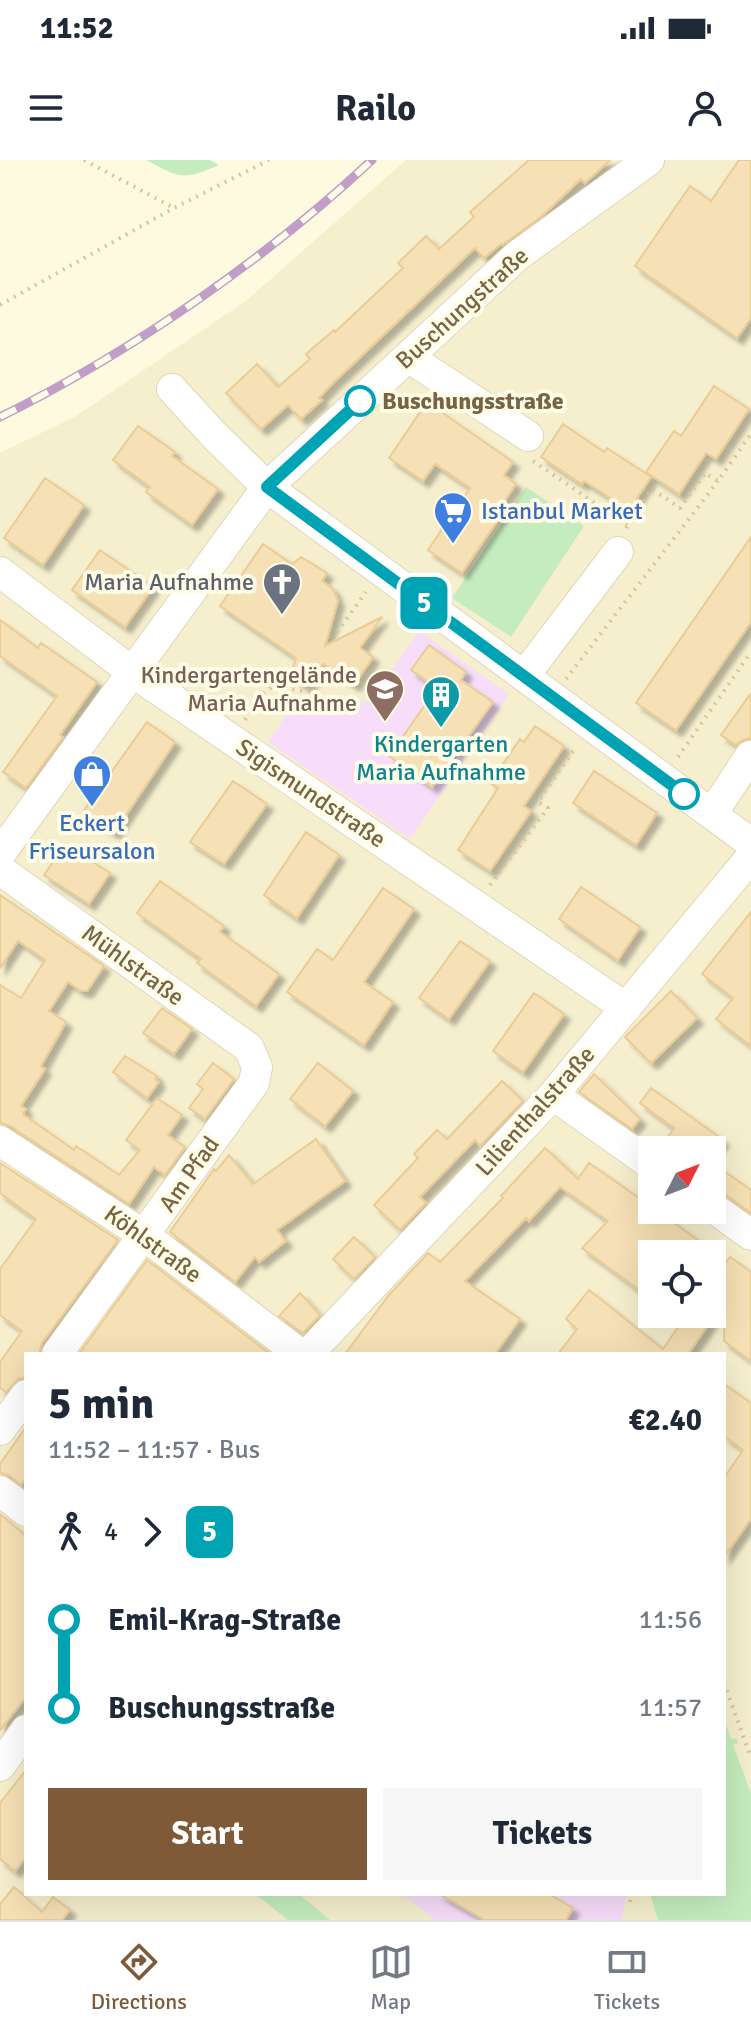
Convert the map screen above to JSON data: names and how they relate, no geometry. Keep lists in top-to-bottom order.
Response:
{
  "streets": {
    "street": [
      "Buschungstraße",
      "Sigismundstraße",
      "Mühlstraße",
      "Lilienthalstraße",
      "Am Pfad",
      "Köhlstraße"
    ]
  },
  "crossings": [
    ["Buschungstraße", "Sigismundstraße"],
    ["Sigismundstraße", "Lilienthalstraße"],
    ["Mühlstraße", "Am Pfad"],
    ["Am Pfad", "Köhlstraße"]
  ],
  "places": {
    "other": ["Buschungsstraße"],
    "supermarket": ["Istanbul Market"],
    "church": ["Maria Aufnahme"],
    "school or university": ["Kindergartengelände Maria Aufnahme"],
    "building": ["Kindergarten Maria Aufnahme"],
    "shop": ["Eckert Friseursalon"]
  },
  "lines": ["bus line 5"],
  "north": "top right",
  "page": {
    "status": "11:52",
    "header": "Railo",
    "on_map": "5",
    "heading": ["5 min", "11:52 – 11:57 · Bus", "€2.40"],
    "legs": ["4", "5"],
    "list": [
      {
        "name": "Emil-Krag-Straße",
        "value": "11:56"
      },
      {
        "name": "Buschungsstraße",
        "value": "11:57"
      }
    ],
    "buttons": ["Start", "Tickets"],
    "tabs": ["Directions", "Map", "Tickets"]
  }
}
